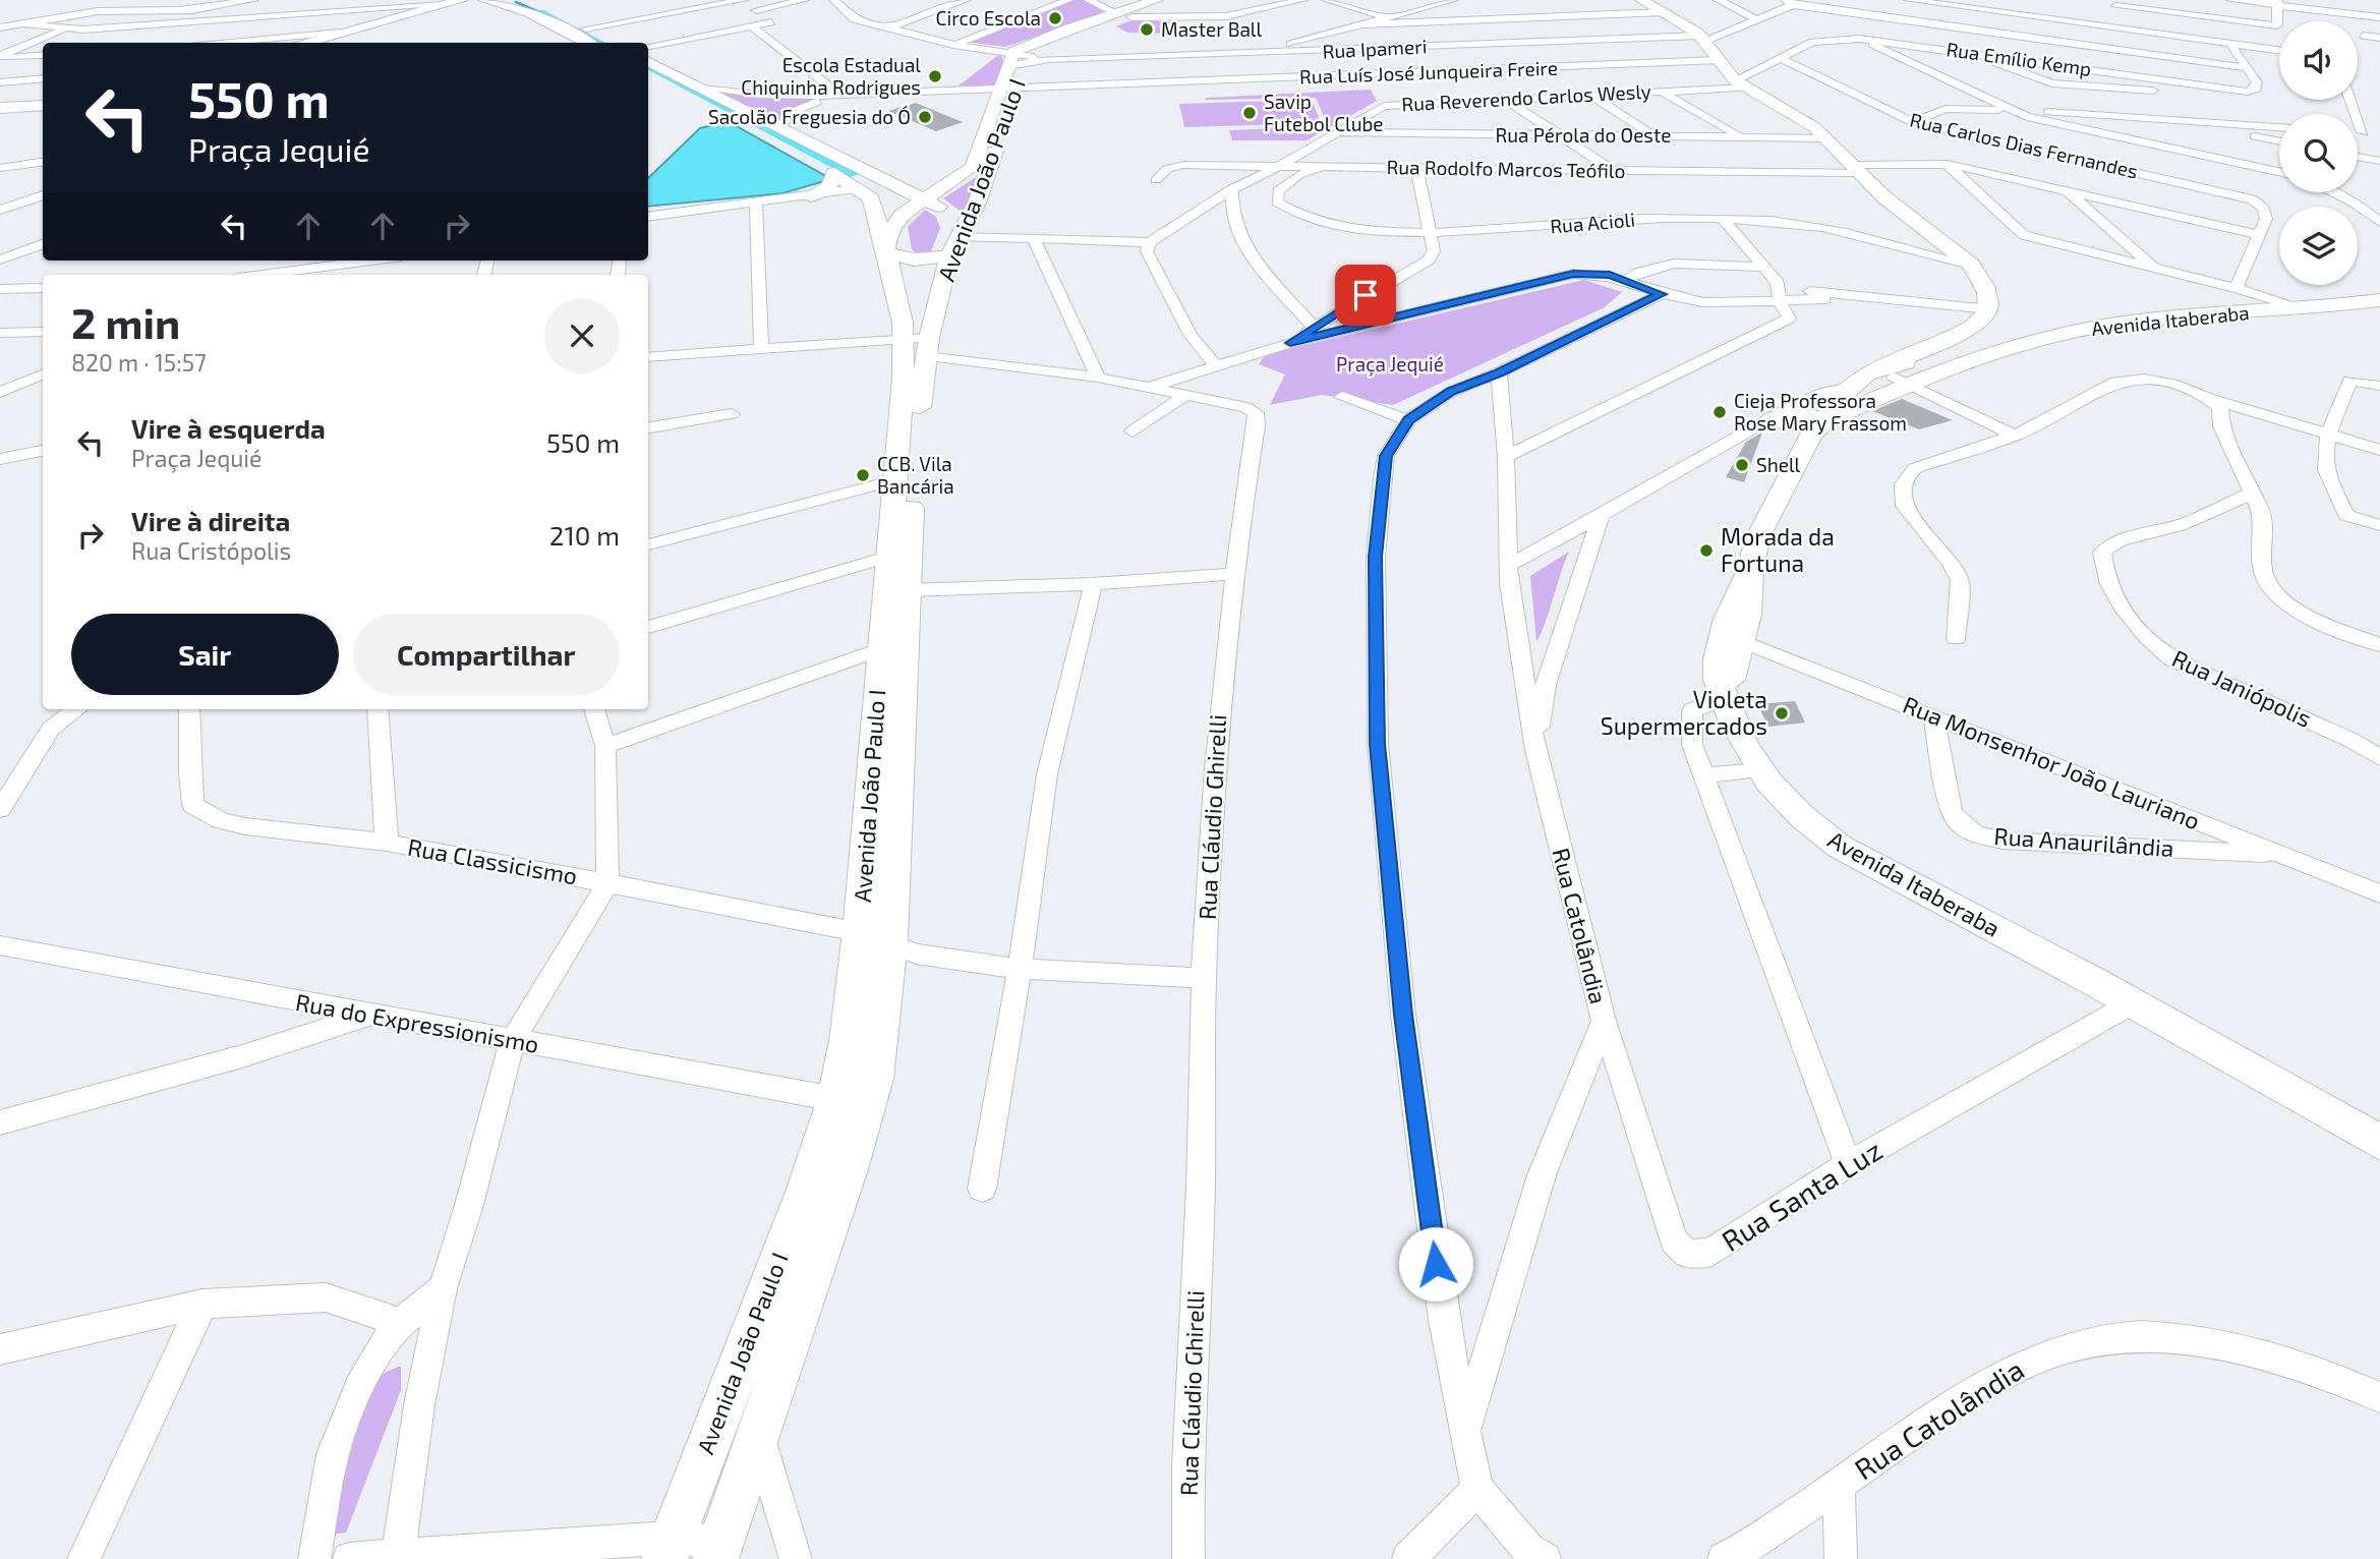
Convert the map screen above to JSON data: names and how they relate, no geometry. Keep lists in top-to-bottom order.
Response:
{
  "streets": {
    "main road": ["Avenida João Paulo I", "Avenida Itaberaba"],
    "street": [
      "Rua Ipameri",
      "Rua Emílio Kemp",
      "Rua Luís José Junqueira Freire",
      "Rua Reverendo Carlos Wesly",
      "Rua Pérola do Oeste",
      "Rua Carlos Dias Fernandes",
      "Rua Rodolfo Marcos Teófilo",
      "Rua Acioli",
      "Rua Janiópolis",
      "Rua Monsenhor João Lauriano",
      "Rua Cláudio Ghirelli",
      "Rua Anaurilândia",
      "Rua Classicismo",
      "Rua Catolândia",
      "Rua do Expressionismo",
      "Rua Santa Luz"
    ]
  },
  "crossings": [
    ["Rua Ipameri", "Avenida João Paulo I"],
    ["Rua Emílio Kemp", "Rua Reverendo Carlos Wesly"],
    ["Rua Emílio Kemp", "Rua Carlos Dias Fernandes"],
    ["Rua Luís José Junqueira Freire", "Avenida João Paulo I"],
    ["Rua Reverendo Carlos Wesly", "Rua Pérola do Oeste"],
    ["Rua Reverendo Carlos Wesly", "Rua Rodolfo Marcos Teófilo"],
    ["Rua Carlos Dias Fernandes", "Rua Rodolfo Marcos Teófilo"],
    ["Rua Rodolfo Marcos Teófilo", "Rua Acioli"],
    ["Avenida João Paulo I", "Rua Cláudio Ghirelli"],
    ["Avenida João Paulo I", "Rua Classicismo"],
    ["Avenida João Paulo I", "Rua do Expressionismo"],
    ["Avenida Itaberaba", "Rua Santa Luz"],
    ["Rua Monsenhor João Lauriano", "Rua Anaurilândia"],
    ["Rua Cláudio Ghirelli", "Rua Classicismo"],
    ["Rua Catolândia", "Rua Santa Luz"]
  ],
  "parks": ["Praça Jequié"],
  "places": [
    "Circo Escola",
    "Master Ball",
    "Escola Estadual Chiquinha Rodrigues",
    "Savip Futebol Clube",
    "Sacolão Freguesia do Ó",
    "Cieja Professora Rose Mary Frassom",
    "Shell",
    "CCB. Vila Bancária",
    "Morada da Fortuna",
    "Violeta Supermercados"
  ],
  "page": {
    "turn": ["550 m", "Praça Jequié"],
    "heading": ["2 min", "820 m · 15:57"],
    "list": [
      {
        "name": "Vire à esquerda",
        "note": "Praça Jequié",
        "value": "550 m"
      },
      {
        "name": "Vire à direita",
        "note": "Rua Cristópolis",
        "value": "210 m"
      }
    ],
    "buttons": ["Sair", "Compartilhar"]
  }
}
